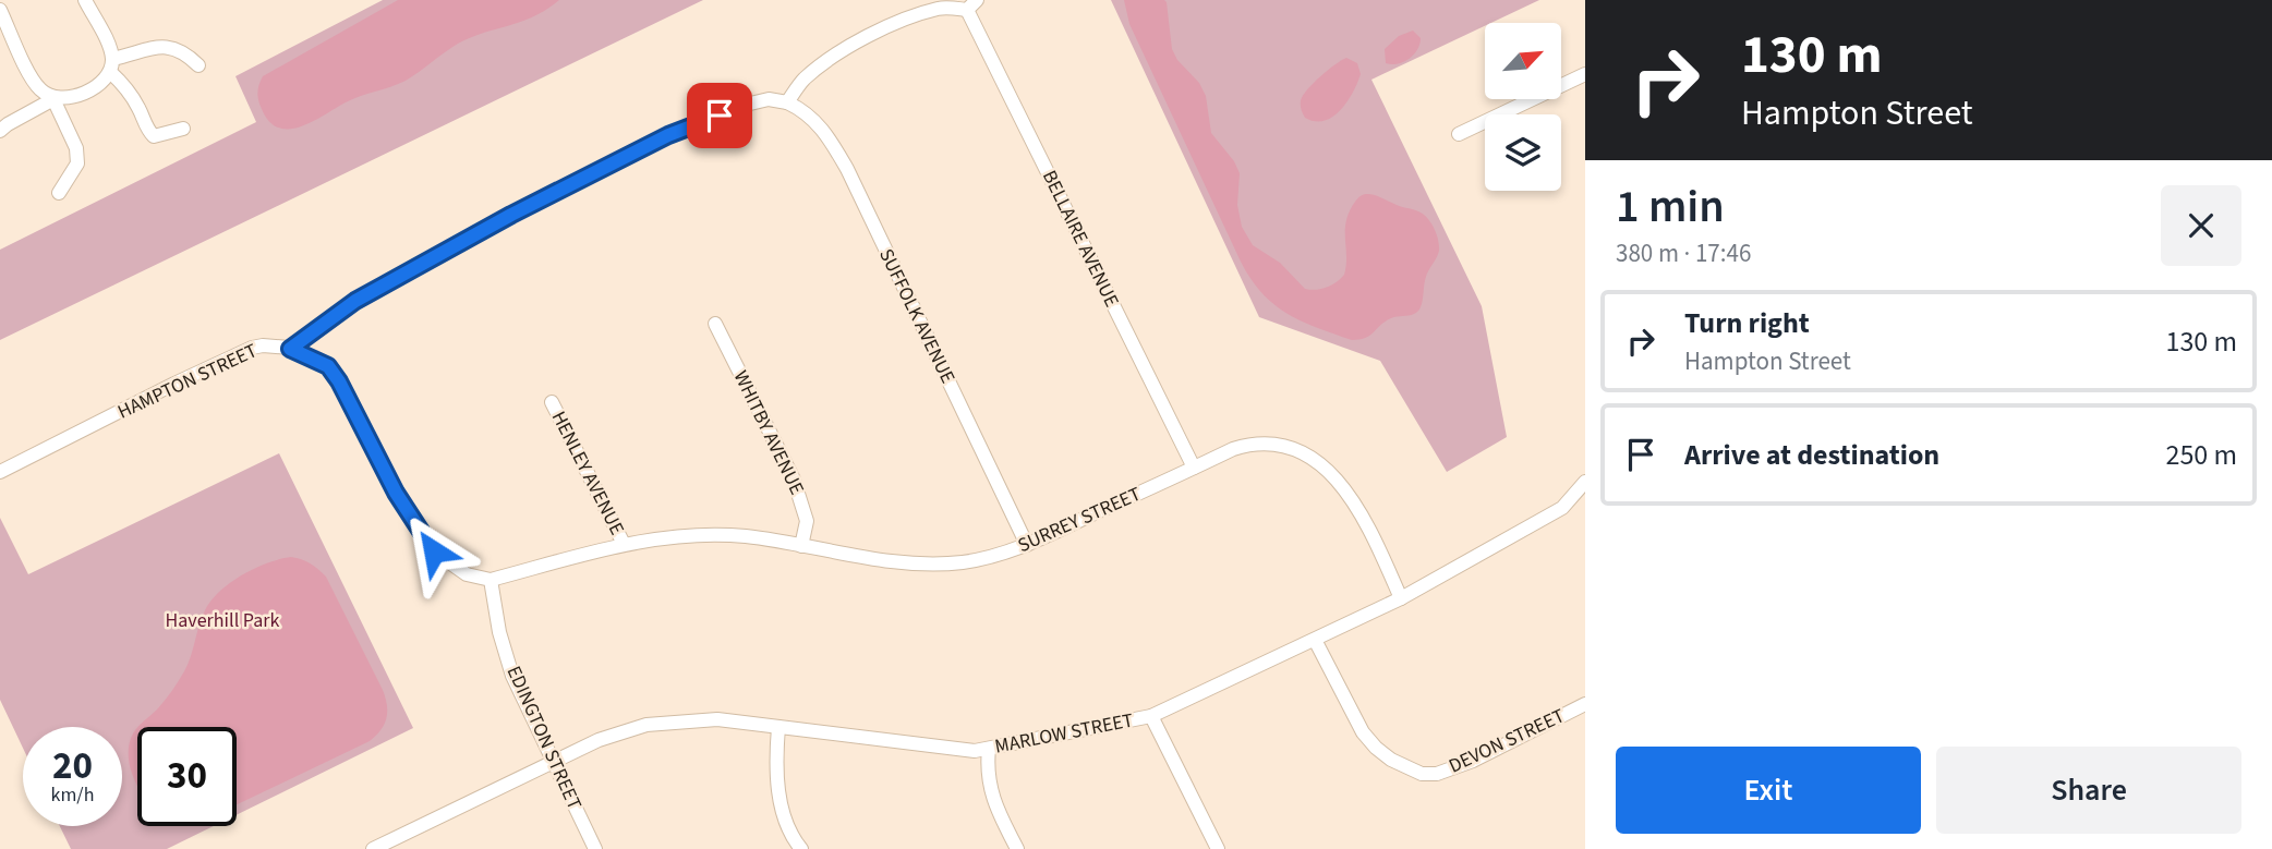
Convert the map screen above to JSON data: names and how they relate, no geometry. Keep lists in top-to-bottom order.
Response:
{
  "streets": {
    "street": [
      "BELLAIRE AVENUE",
      "SUFFOLK AVENUE",
      "HAMPTON STREET",
      "WHITBY AVENUE",
      "HENLEY AVENUE",
      "SURREY STREET",
      "MARLOW STREET",
      "EDINGTON STREET",
      "DEVON STREET"
    ]
  },
  "crossings": [
    ["BELLAIRE AVENUE", "SURREY STREET"],
    ["SUFFOLK AVENUE", "SURREY STREET"],
    ["WHITBY AVENUE", "SURREY STREET"],
    ["HENLEY AVENUE", "SURREY STREET"],
    ["SURREY STREET", "MARLOW STREET"],
    ["SURREY STREET", "EDINGTON STREET"],
    ["MARLOW STREET", "EDINGTON STREET"],
    ["MARLOW STREET", "DEVON STREET"]
  ],
  "parks": ["Haverhill Park"],
  "north": "top right",
  "page": {
    "turn": ["130 m", "Hampton Street"],
    "heading": ["1 min", "380 m · 17:46"],
    "list": [
      {
        "name": "Turn right",
        "note": "Hampton Street",
        "value": "130 m"
      },
      {
        "name": "Arrive at destination",
        "value": "250 m"
      }
    ],
    "speed": "20 km/h",
    "limit": "30",
    "buttons": ["Exit", "Share"]
  }
}
